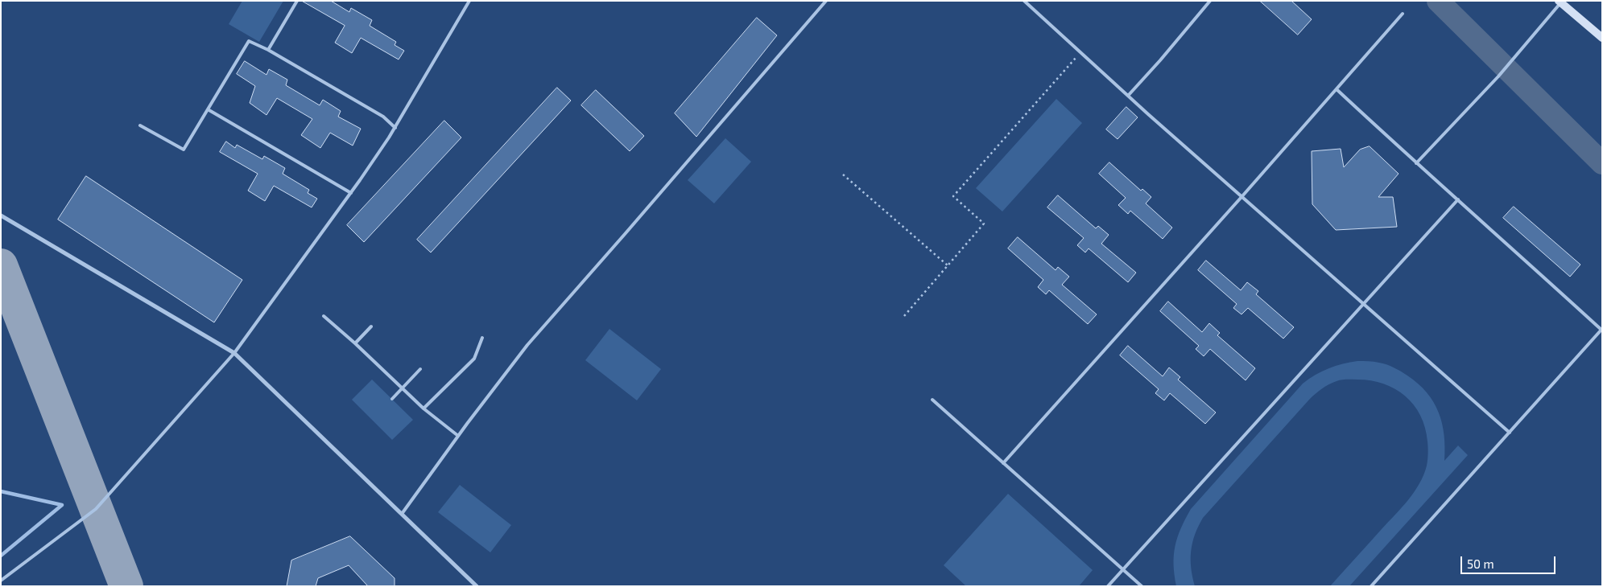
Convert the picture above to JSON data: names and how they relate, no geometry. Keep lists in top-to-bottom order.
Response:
{
  "scale_bar": "50 m"
}
